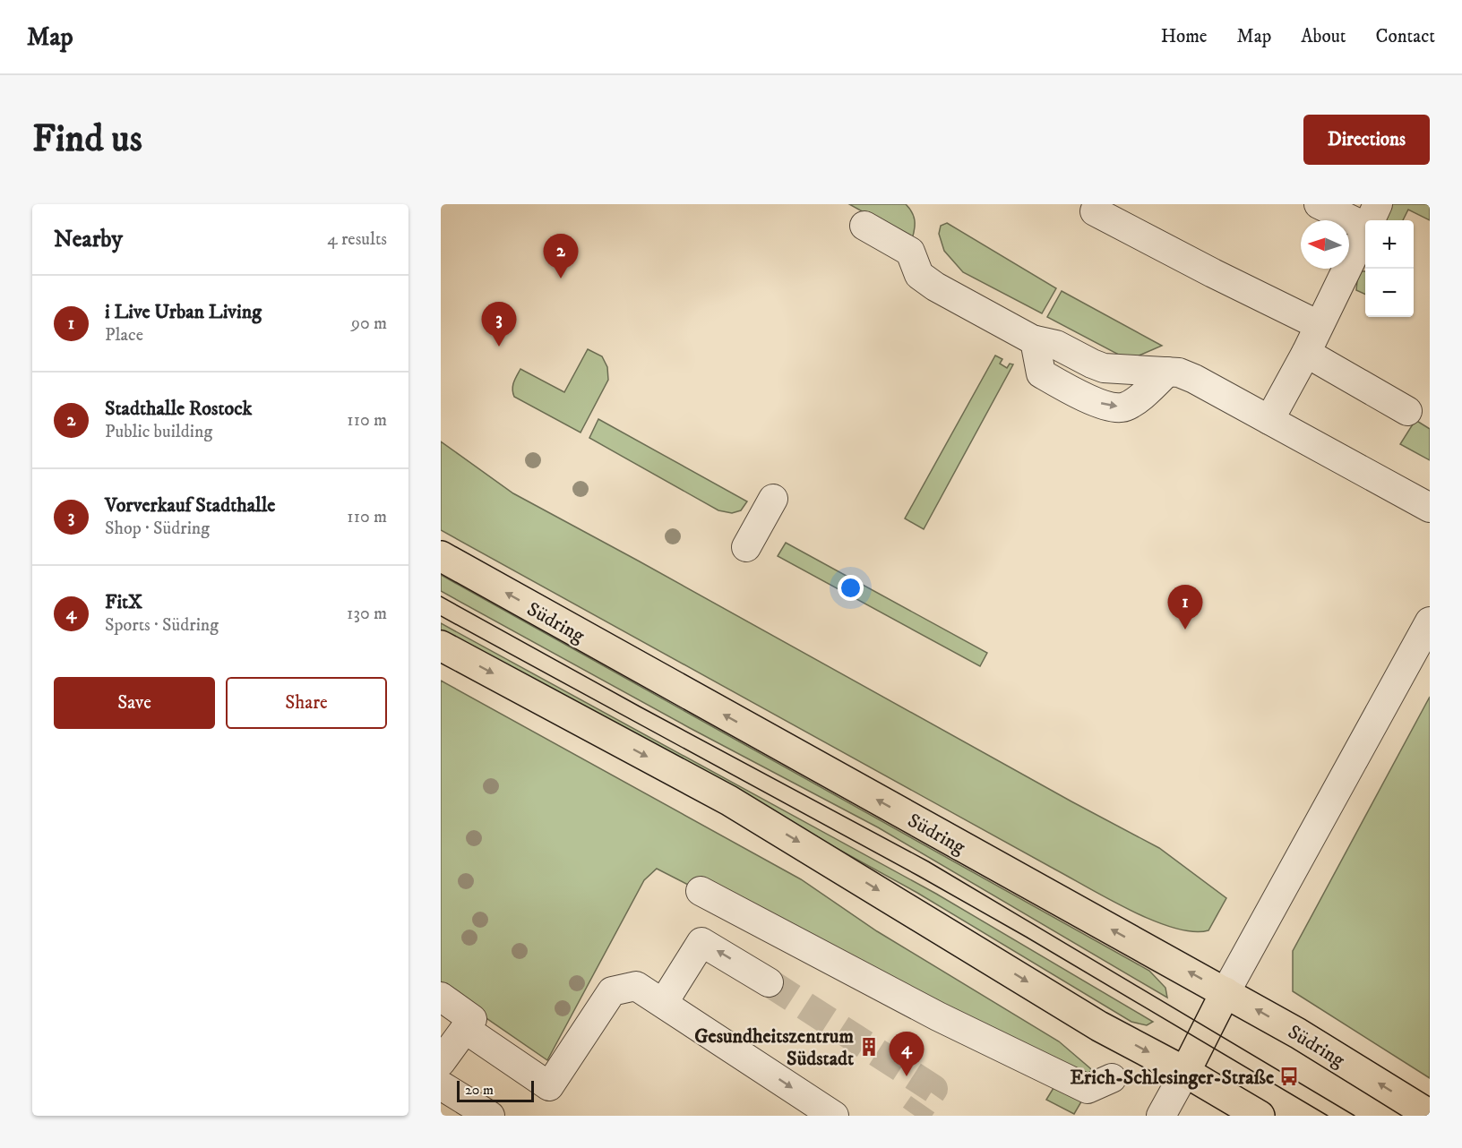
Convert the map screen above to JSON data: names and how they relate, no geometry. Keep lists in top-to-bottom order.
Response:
{
  "streets": {
    "main road": ["Südring"]
  },
  "places": {
    "building": ["Gesundheitszentrum Südstadt"],
    "bus stop": ["Erich-Schlesinger-Straße"]
  },
  "scale_bar": "20 m",
  "north": "left",
  "page": {
    "header": "Map",
    "nav": [
      "Home",
      "Map",
      "About",
      "Contact"
    ],
    "buttons": [
      "Directions",
      ["Save", "Share"]
    ],
    "title": "Find us",
    "heading": ["Nearby", "4 results"],
    "map_buttons": ["+", "−"],
    "pins": [
      "2",
      "3",
      "1",
      "4"
    ],
    "list": [
      {
        "mark": "1",
        "name": "i Live Urban Living",
        "note": "Place",
        "value": "90 m"
      },
      {
        "mark": "2",
        "name": "Stadthalle Rostock",
        "note": "Public building",
        "value": "110 m"
      },
      {
        "mark": "3",
        "name": "Vorverkauf Stadthalle",
        "note": "Shop · Südring",
        "value": "110 m"
      },
      {
        "mark": "4",
        "name": "FitX",
        "note": "Sports · Südring",
        "value": "130 m"
      }
    ],
    "scale": "20 m"
  }
}
